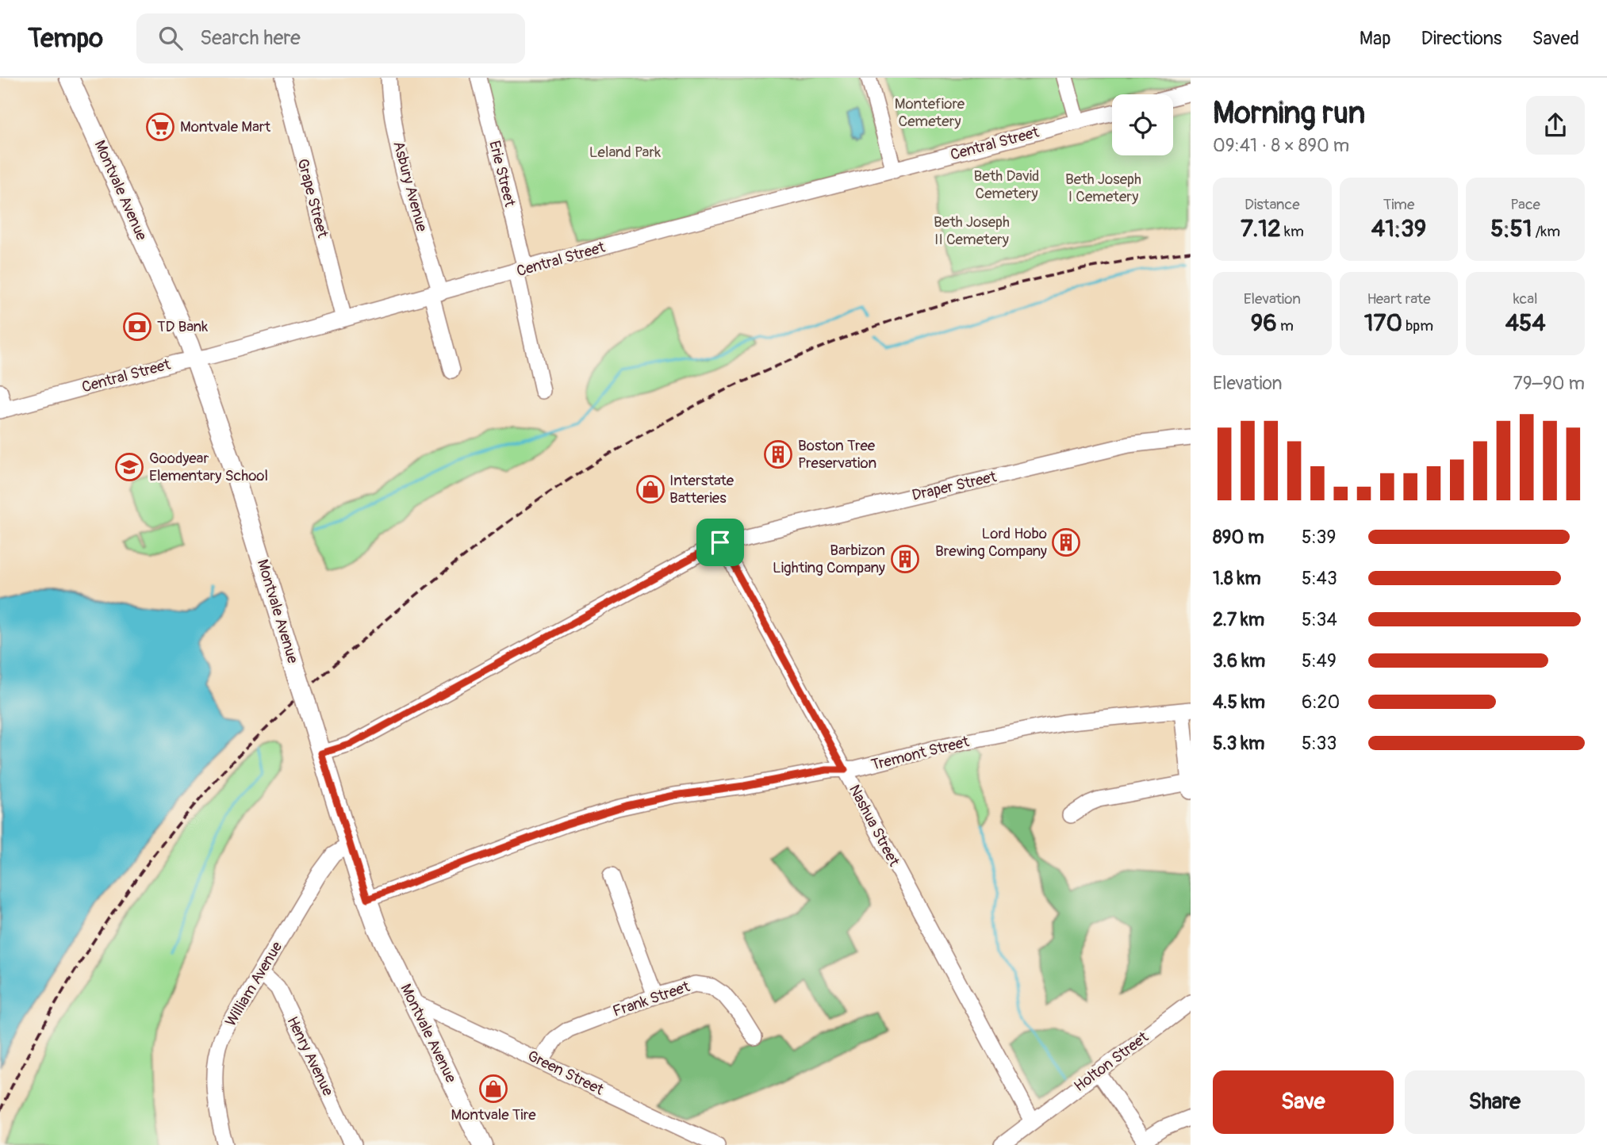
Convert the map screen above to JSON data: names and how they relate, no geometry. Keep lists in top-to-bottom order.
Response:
{
  "streets": {
    "main road": ["Montvale Avenue"],
    "street": [
      "Central Street",
      "Erie Street",
      "Asbury Avenue",
      "Grape Street",
      "Draper Street",
      "Tremont Street",
      "Nashua Street",
      "William Avenue",
      "Frank Street",
      "Henry Avenue",
      "Holton Street",
      "Green Street"
    ]
  },
  "crossings": [
    ["Central Street", "Erie Street"],
    ["Central Street", "Asbury Avenue"],
    ["Central Street", "Montvale Avenue"],
    ["Central Street", "Grape Street"],
    ["Montvale Avenue", "Tremont Street"],
    ["Montvale Avenue", "William Avenue"],
    ["Montvale Avenue", "Green Street"],
    ["Draper Street", "Nashua Street"],
    ["Tremont Street", "Nashua Street"],
    ["Nashua Street", "Holton Street"],
    ["William Avenue", "Henry Avenue"],
    ["Frank Street", "Green Street"]
  ],
  "parks": [
    "Montefiore Cemetery",
    "Leland Park",
    "Beth David Cemetery",
    "Beth Joseph I Cemetery",
    "Beth Joseph II Cemetery"
  ],
  "places": {
    "supermarket": ["Montvale Mart"],
    "bank": ["TD Bank"],
    "building": ["Boston Tree Preservation", "Lord Hobo Brewing Company", "Barbizon Lighting Company"],
    "school or university": ["Goodyear Elementary School"],
    "shop": ["Interstate Batteries", "Montvale Tire"]
  },
  "page": {
    "header": "Tempo",
    "search": "Search here",
    "nav": ["Map", "Directions", "Saved"],
    "heading": ["Morning run", "09:41 · 8 × 890 m"],
    "stats": [
      ["Distance", "7.12 km"],
      ["Time", "41:39"],
      ["Pace", "5:51 /km"],
      ["Elevation", "96 m"],
      ["Heart rate", "170 bpm"],
      ["kcal", "454"]
    ],
    "chart": ["Elevation", "79–90 m"],
    "list": [
      {
        "name": "890 m",
        "note": "5:39"
      },
      {
        "name": "1.8 km",
        "note": "5:43"
      },
      {
        "name": "2.7 km",
        "note": "5:34"
      },
      {
        "name": "3.6 km",
        "note": "5:49"
      },
      {
        "name": "4.5 km",
        "note": "6:20"
      },
      {
        "name": "5.3 km",
        "note": "5:33"
      }
    ],
    "buttons": ["Save", "Share"]
  }
}
